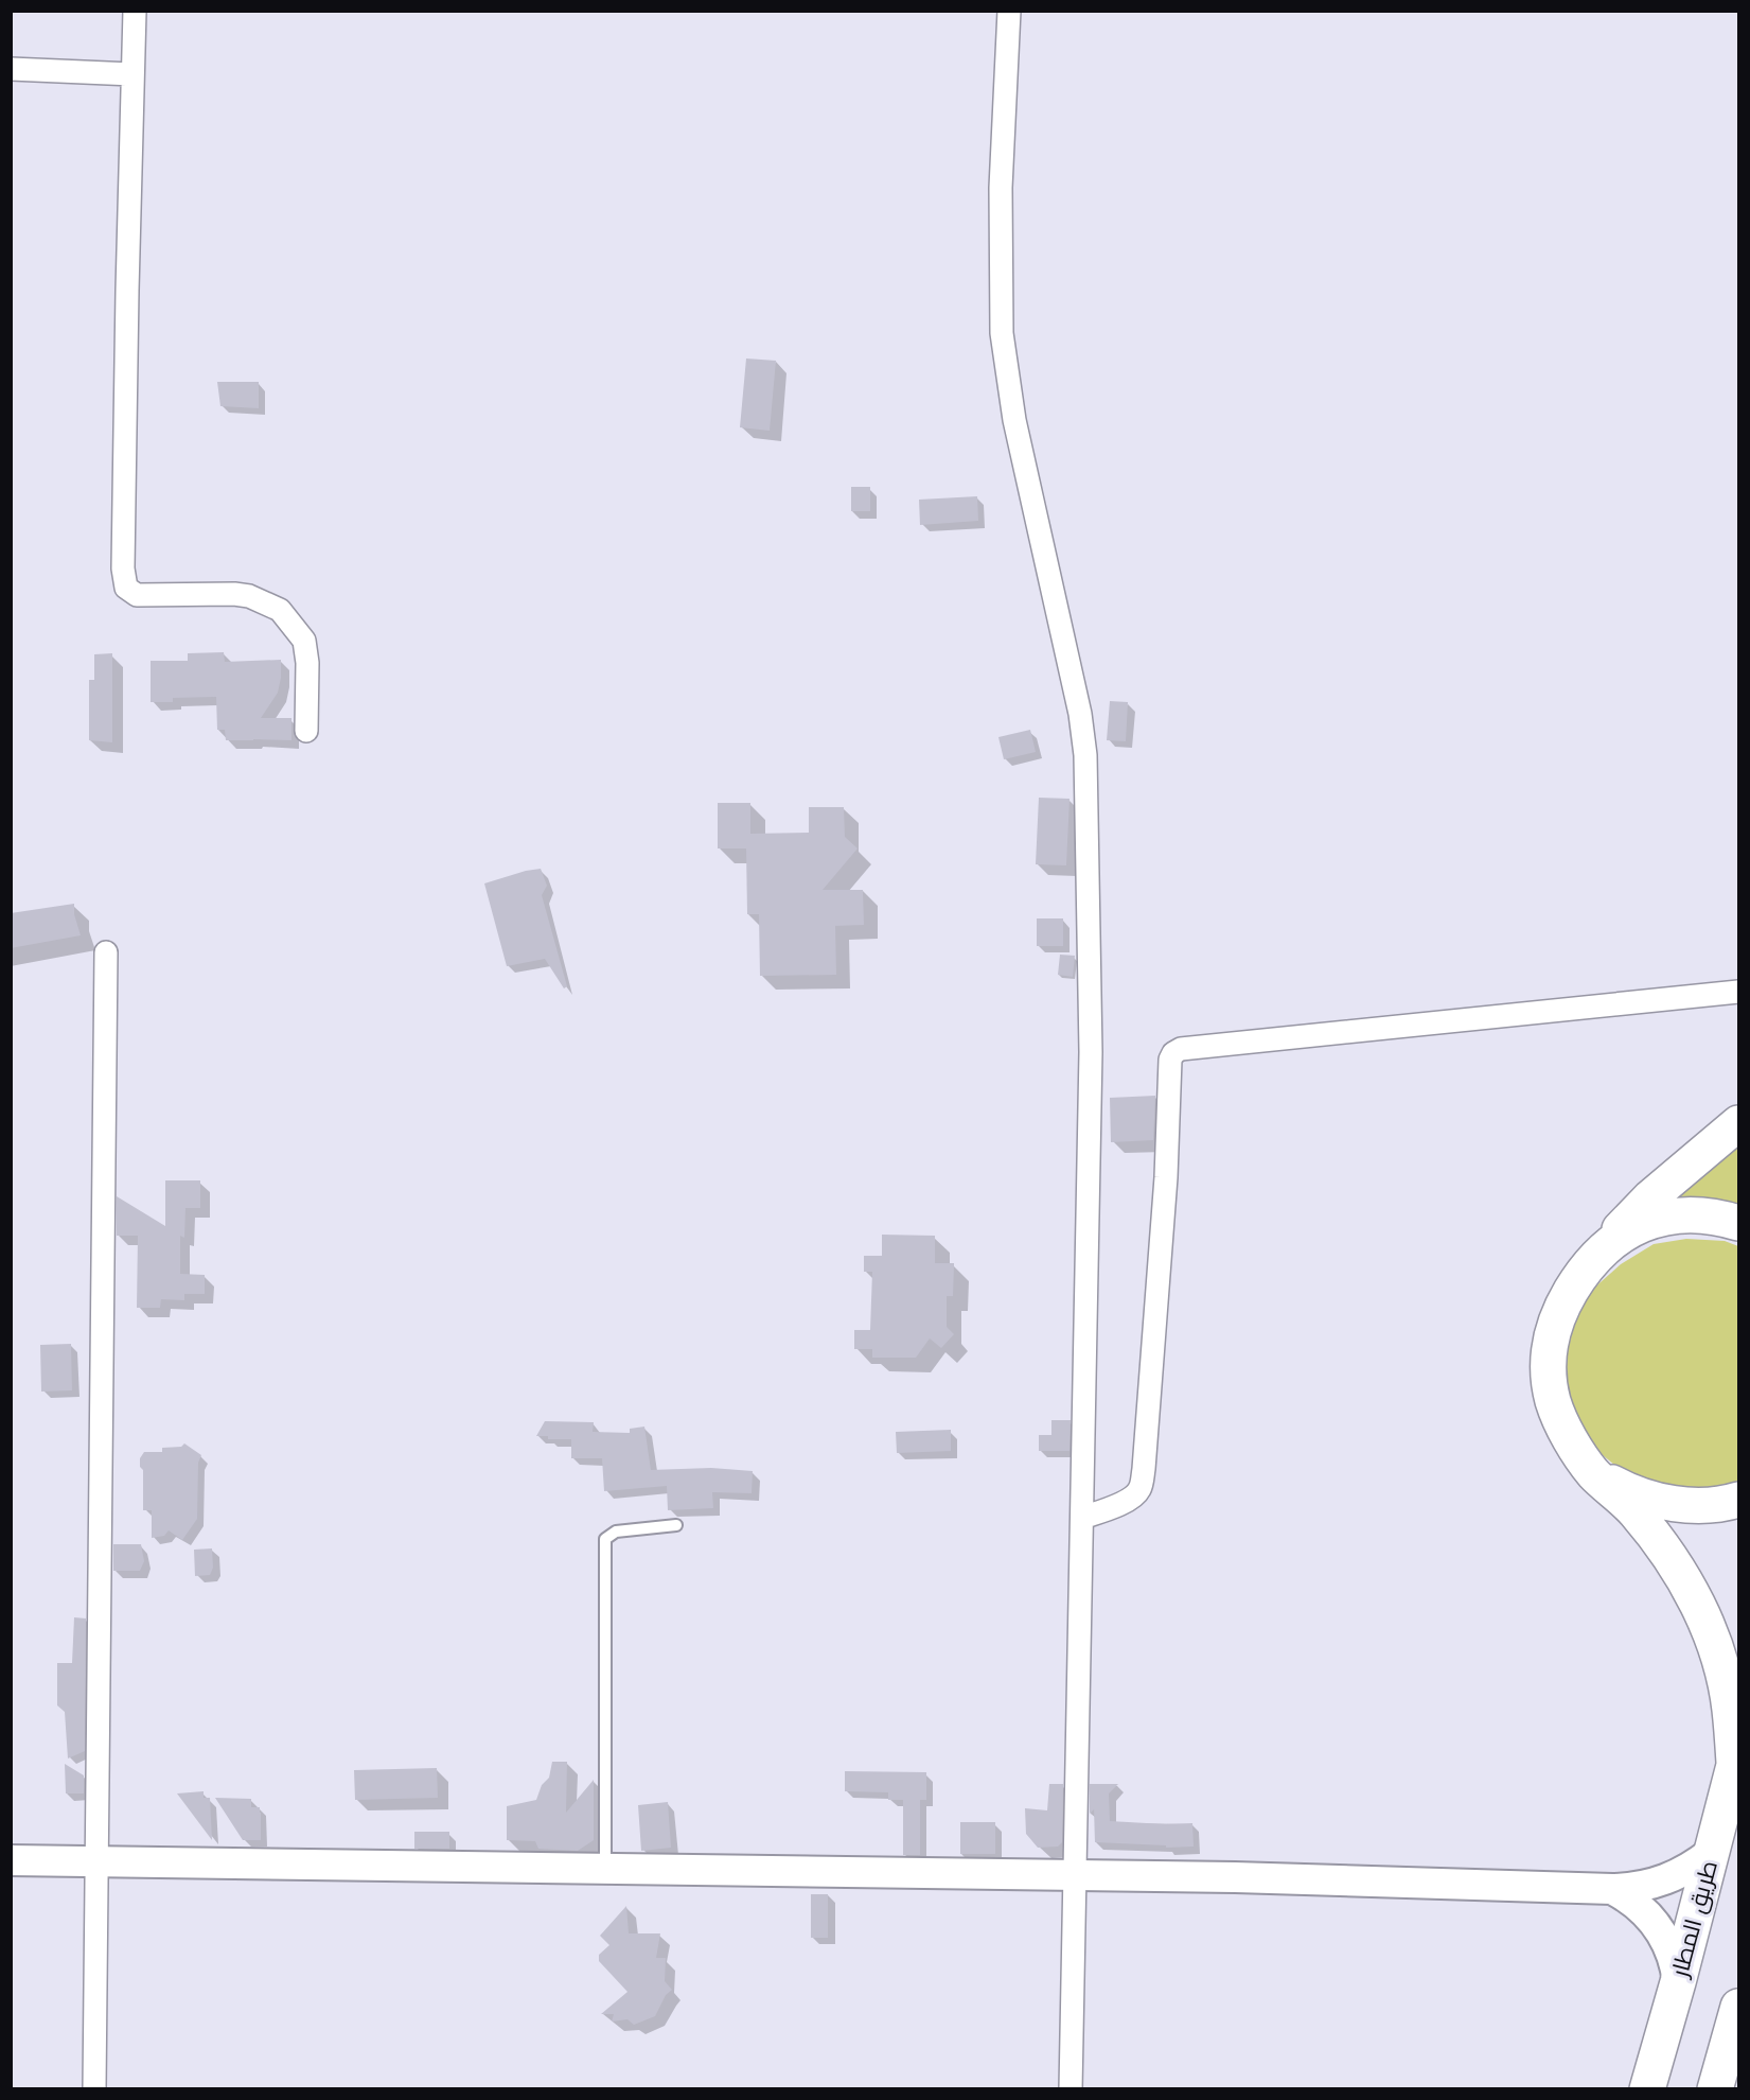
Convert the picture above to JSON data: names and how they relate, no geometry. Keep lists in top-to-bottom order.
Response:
{
  "streets": {
    "highway": ["طريق المطار"]
  }
}
